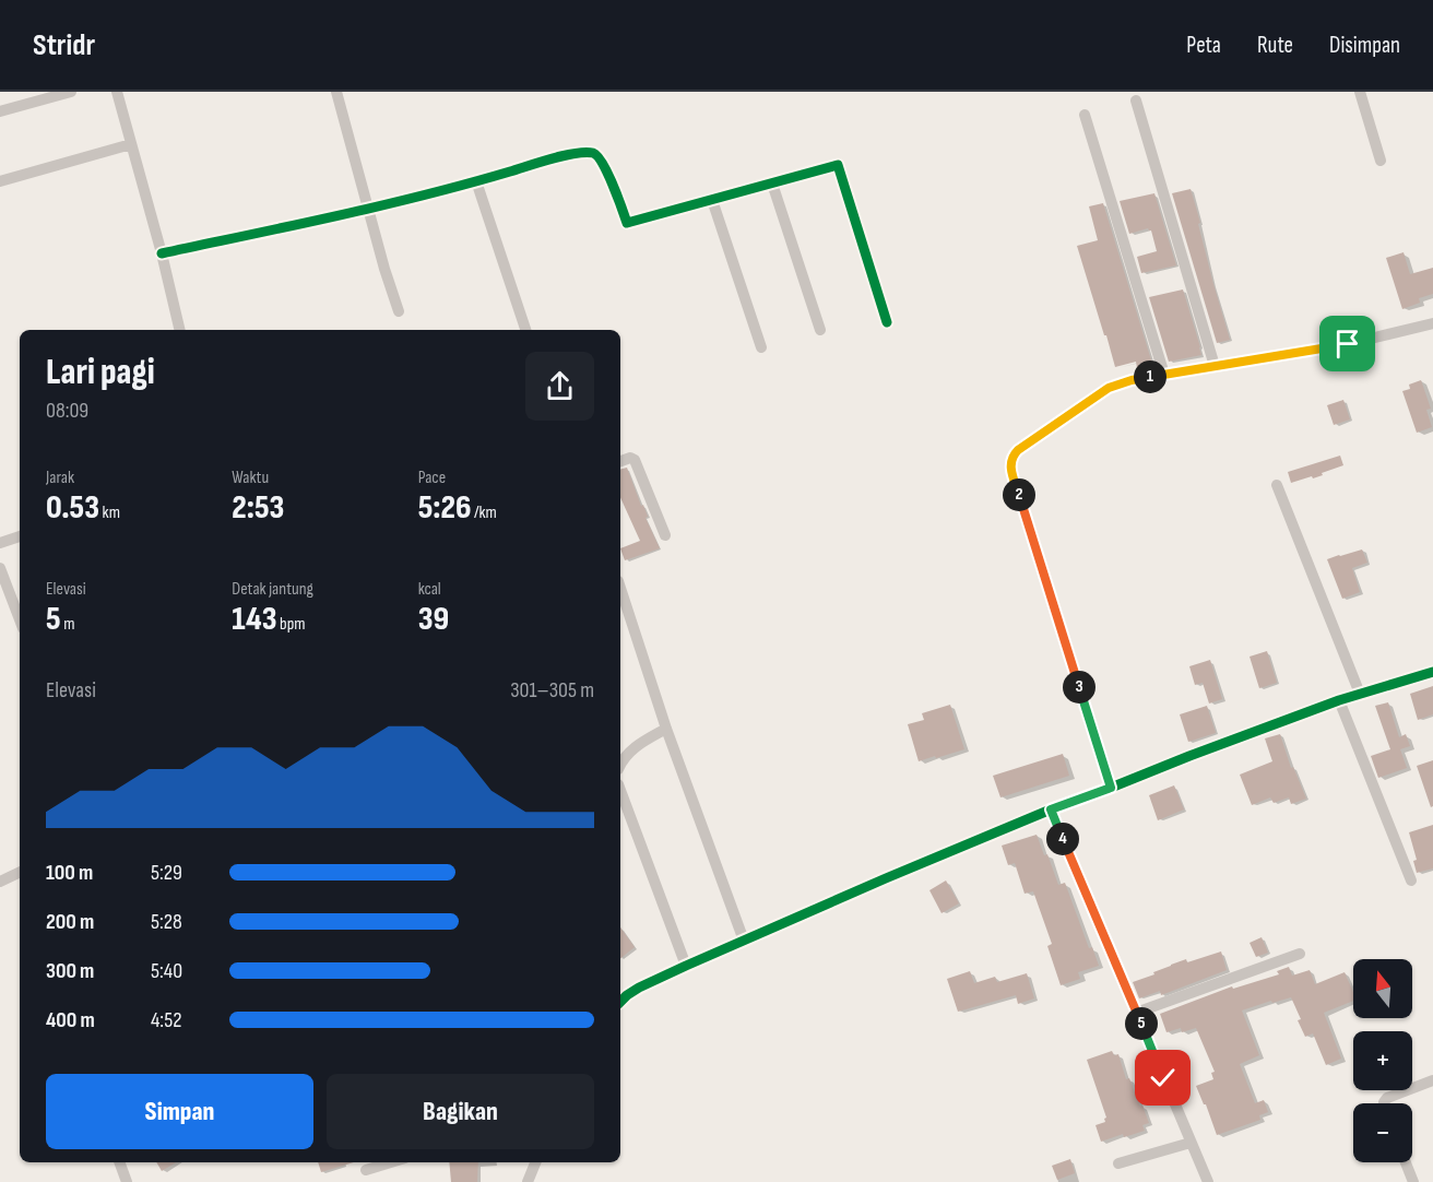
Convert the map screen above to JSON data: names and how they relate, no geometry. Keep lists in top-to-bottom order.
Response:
{
  "north": "top",
  "page": {
    "header": "Stridr",
    "nav": ["Peta", "Rute", "Disimpan"],
    "heading": ["Lari pagi", "08:09"],
    "pins": [
      "1",
      "2",
      "3",
      "4",
      "5"
    ],
    "stats": [
      ["Jarak", "0.53 km"],
      ["Waktu", "2:53"],
      ["Pace", "5:26 /km"],
      ["Elevasi", "5 m"],
      ["Detak jantung", "143 bpm"],
      ["kcal", "39"]
    ],
    "chart": ["Elevasi", "301–305 m"],
    "list": [
      {
        "name": "100 m",
        "note": "5:29"
      },
      {
        "name": "200 m",
        "note": "5:28"
      },
      {
        "name": "300 m",
        "note": "5:40"
      },
      {
        "name": "400 m",
        "note": "4:52"
      }
    ],
    "map_buttons": ["+", "−"],
    "buttons": ["Simpan", "Bagikan"]
  }
}
